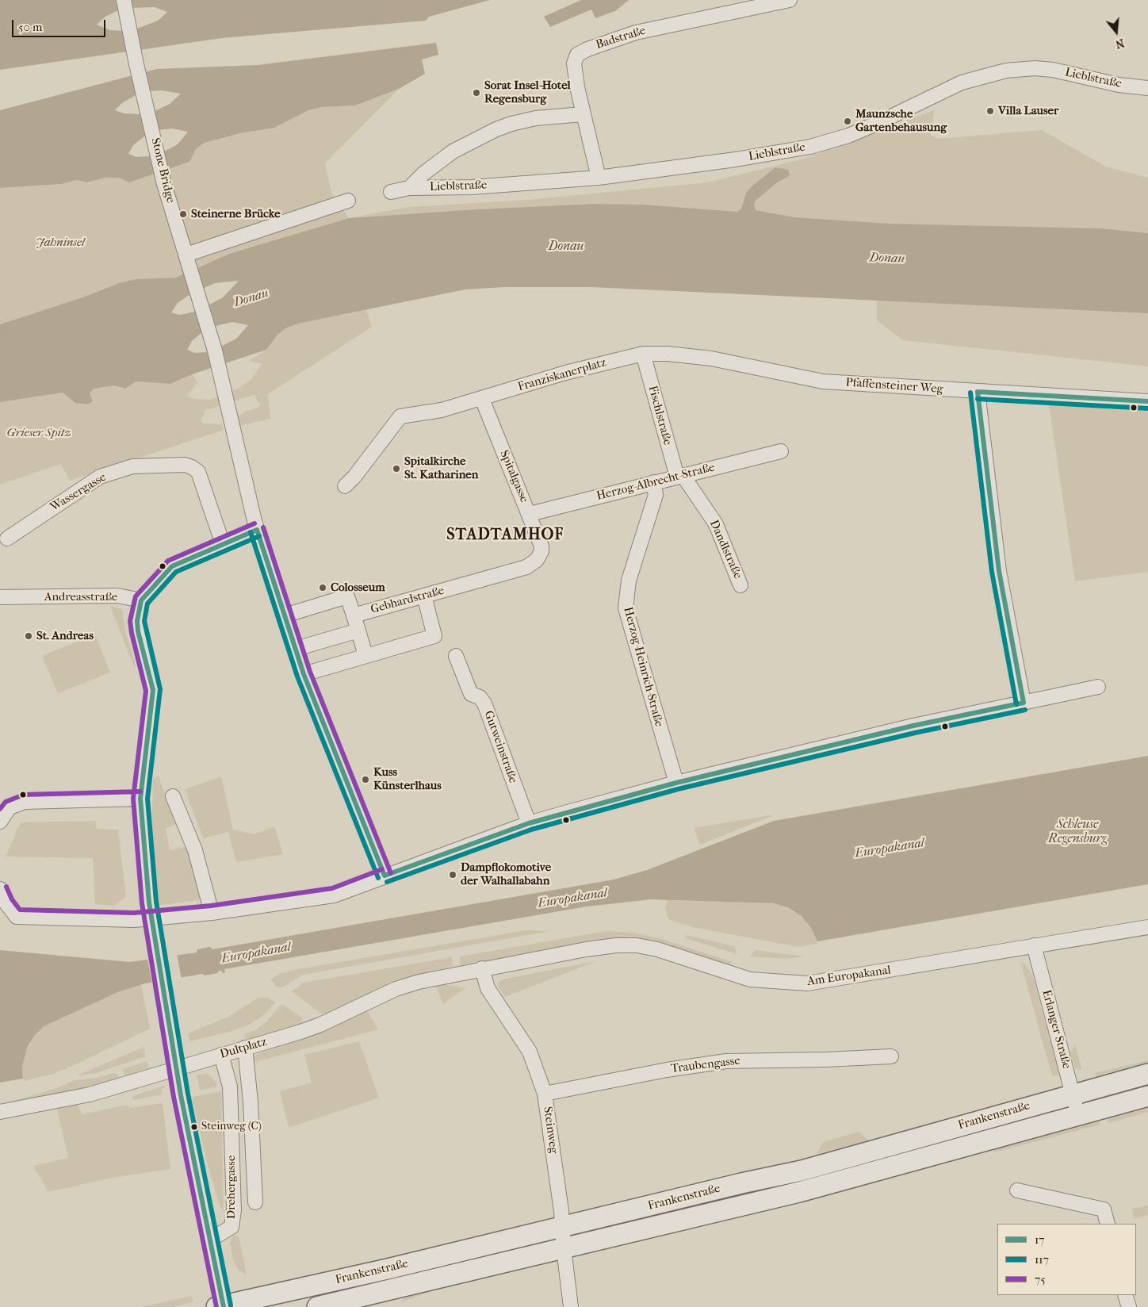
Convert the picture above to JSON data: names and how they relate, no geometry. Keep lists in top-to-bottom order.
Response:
{
  "streets": {
    "main road": ["Frankenstraße"],
    "street": [
      "Badstraße",
      "Lieblstraße",
      "Stone Bridge",
      "Franziskanerplatz",
      "Pfaffensteiner Weg",
      "Fischlstraße",
      "Spitalgasse",
      "Herzog-Albrecht-Straße",
      "Wassergasse",
      "Dandlstraße",
      "Andreasstraße",
      "Gebhardstraße",
      "Herzog-Heinrich-Straße",
      "Gutweinstraße",
      "Am Europakanal",
      "Erlanger Straße",
      "Dultplatz",
      "Traubengasse",
      "Steinweg",
      "Drehergasse"
    ]
  },
  "crossings": [
    ["Badstraße", "Lieblstraße"],
    ["Franziskanerplatz", "Pfaffensteiner Weg"],
    ["Franziskanerplatz", "Fischlstraße"],
    ["Franziskanerplatz", "Spitalgasse"],
    ["Pfaffensteiner Weg", "Fischlstraße"],
    ["Fischlstraße", "Herzog-Albrecht-Straße"],
    ["Fischlstraße", "Dandlstraße"],
    ["Spitalgasse", "Herzog-Albrecht-Straße"],
    ["Spitalgasse", "Gebhardstraße"],
    ["Herzog-Albrecht-Straße", "Dandlstraße"],
    ["Herzog-Albrecht-Straße", "Herzog-Heinrich-Straße"],
    ["Am Europakanal", "Erlanger Straße"],
    ["Am Europakanal", "Dultplatz"],
    ["Am Europakanal", "Steinweg"],
    ["Erlanger Straße", "Frankenstraße"],
    ["Dultplatz", "Steinweg"],
    ["Dultplatz", "Drehergasse"],
    ["Traubengasse", "Steinweg"],
    ["Frankenstraße", "Steinweg"]
  ],
  "districts": ["STADTAMHOF"],
  "water": ["Donau", "Schleuse Regensburg", "Europakanal"],
  "parks": ["Jahninsel", "Grieser Spitz"],
  "places": [
    "Sorat Insel-Hotel Regensburg",
    "Villa Lauser",
    "Maunzsche Gartenbehausung",
    "Steinerne Brücke",
    "Spitalkirche St. Katharinen",
    "Colosseum",
    "St. Andreas",
    "Kuss Künsterlhaus",
    "Dampflokomotive der Walhallabahn",
    "Steinweg (C)"
  ],
  "lines": ["transit line 17", "transit line 117", "transit line 75"],
  "legend": ["17", "117", "75"],
  "scale_bar": "50 m",
  "north": "bottom"
}
